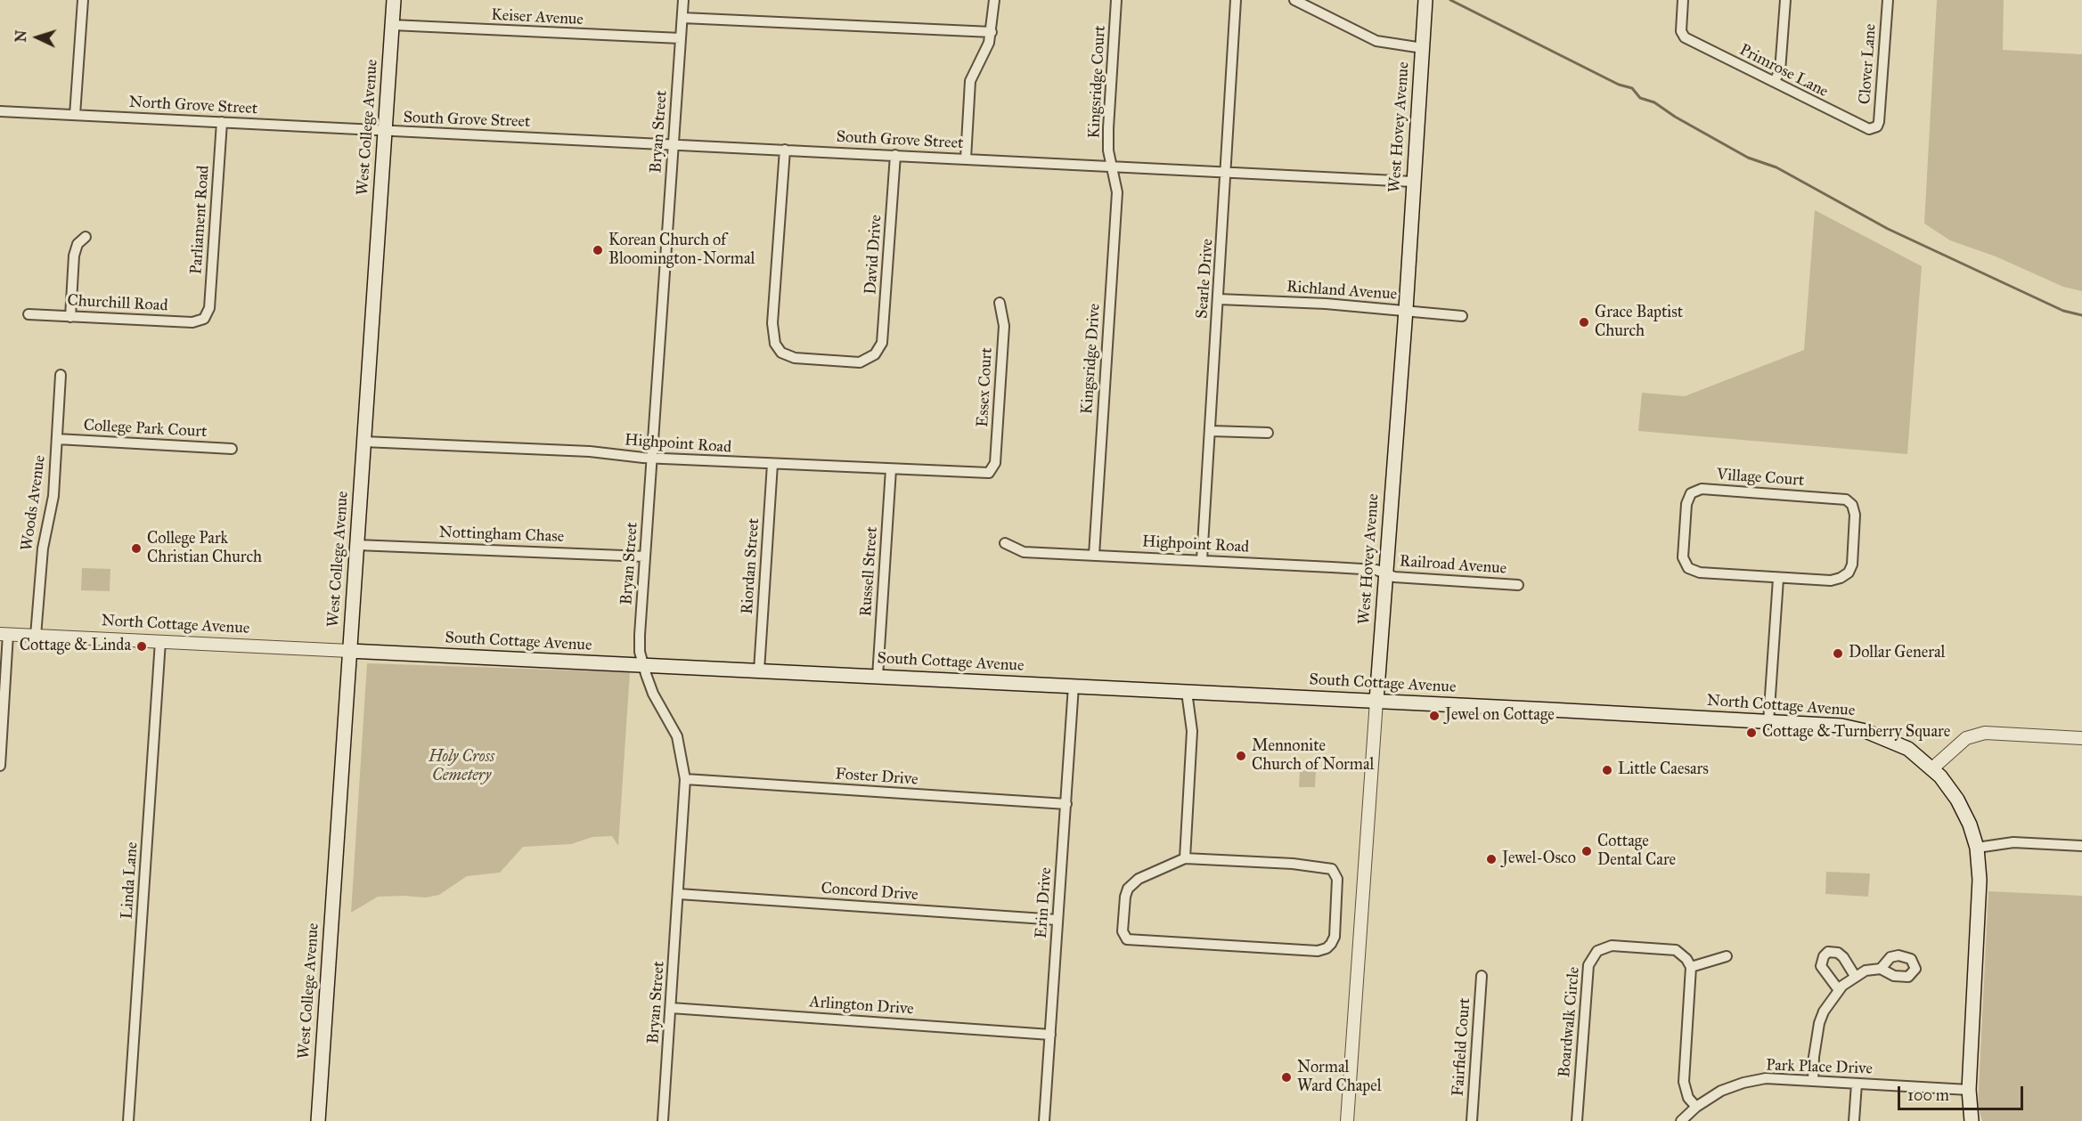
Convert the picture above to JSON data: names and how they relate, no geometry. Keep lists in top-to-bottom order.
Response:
{
  "streets": {
    "main road": [
      "West College Avenue",
      "West Hovey Avenue",
      "North Cottage Avenue",
      "South Cottage Avenue"
    ],
    "street": [
      "Keiser Avenue",
      "Clover Lane",
      "Primrose Lane",
      "Kingsridge Court",
      "North Grove Street",
      "South Grove Street",
      "Bryan Street",
      "Parliament Road",
      "David Drive",
      "Searle Drive",
      "Richland Avenue",
      "Churchill Road",
      "Kingsridge Drive",
      "Essex Court",
      "College Park Court",
      "Highpoint Road",
      "Village Court",
      "Woods Avenue",
      "Nottingham Chase",
      "Railroad Avenue",
      "Riordan Street",
      "Russell Street",
      "Foster Drive",
      "Linda Lane",
      "Concord Drive",
      "Erin Drive",
      "Arlington Drive",
      "Boardwalk Circle",
      "Fairfield Court",
      "Park Place Drive"
    ]
  },
  "crossings": [
    ["Keiser Avenue", "West College Avenue"],
    ["Keiser Avenue", "Bryan Street"],
    ["Clover Lane", "Primrose Lane"],
    ["Kingsridge Court", "South Grove Street"],
    ["Kingsridge Court", "Kingsridge Drive"],
    ["North Grove Street", "South Grove Street"],
    ["North Grove Street", "West College Avenue"],
    ["North Grove Street", "Parliament Road"],
    ["South Grove Street", "West College Avenue"],
    ["South Grove Street", "West Hovey Avenue"],
    ["South Grove Street", "Bryan Street"],
    ["South Grove Street", "David Drive"],
    ["South Grove Street", "Searle Drive"],
    ["South Grove Street", "Kingsridge Drive"],
    ["West College Avenue", "Highpoint Road"],
    ["West College Avenue", "Nottingham Chase"],
    ["West College Avenue", "North Cottage Avenue"],
    ["West College Avenue", "South Cottage Avenue"],
    ["West Hovey Avenue", "Richland Avenue"],
    ["West Hovey Avenue", "Highpoint Road"],
    ["West Hovey Avenue", "Railroad Avenue"],
    ["West Hovey Avenue", "South Cottage Avenue"],
    ["Bryan Street", "Highpoint Road"],
    ["Bryan Street", "Nottingham Chase"],
    ["Bryan Street", "South Cottage Avenue"],
    ["Bryan Street", "Foster Drive"],
    ["Bryan Street", "Concord Drive"],
    ["Bryan Street", "Arlington Drive"],
    ["Parliament Road", "Churchill Road"],
    ["Searle Drive", "Richland Avenue"],
    ["Searle Drive", "Highpoint Road"],
    ["Kingsridge Drive", "Highpoint Road"],
    ["Essex Court", "Highpoint Road"],
    ["College Park Court", "Woods Avenue"],
    ["Highpoint Road", "Railroad Avenue"],
    ["Highpoint Road", "Riordan Street"],
    ["Highpoint Road", "Russell Street"],
    ["Woods Avenue", "North Cottage Avenue"],
    ["Riordan Street", "South Cottage Avenue"],
    ["Russell Street", "South Cottage Avenue"],
    ["North Cottage Avenue", "South Cottage Avenue"],
    ["North Cottage Avenue", "Linda Lane"],
    ["North Cottage Avenue", "Park Place Drive"],
    ["South Cottage Avenue", "Erin Drive"],
    ["Foster Drive", "Erin Drive"],
    ["Concord Drive", "Erin Drive"],
    ["Erin Drive", "Arlington Drive"]
  ],
  "parks": ["Holy Cross Cemetery"],
  "places": [
    "Korean Church of Bloomington-Normal",
    "Grace Baptist Church",
    "College Park Christian Church",
    "Cottage & Linda",
    "Dollar General",
    "Jewel on Cottage",
    "Cottage & Turnberry Square",
    "Mennonite Church of Normal",
    "Little Caesars",
    "Cottage Dental Care",
    "Jewel-Osco",
    "Normal Ward Chapel"
  ],
  "scale_bar": "100 m",
  "north": "left"
}
